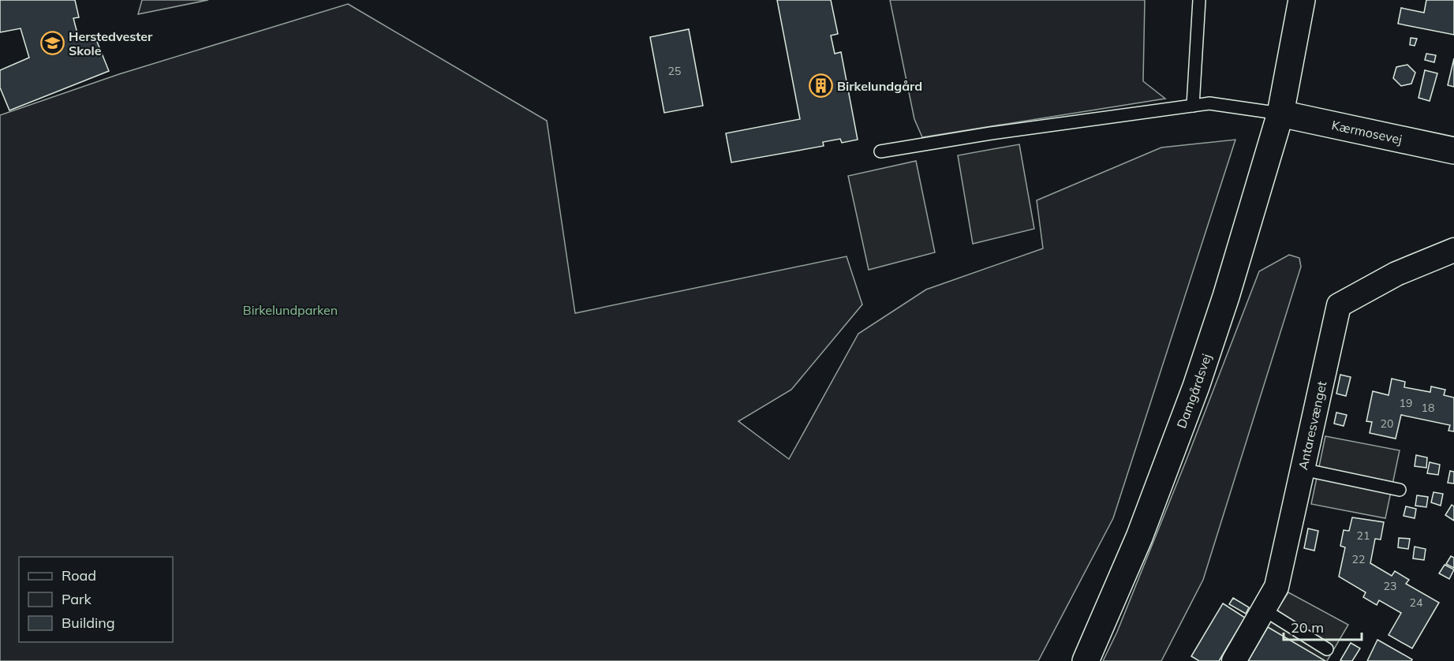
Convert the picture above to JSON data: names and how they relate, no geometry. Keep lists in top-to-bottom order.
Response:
{
  "streets": {
    "street": ["Kærmosevej", "Damgårdsvej", "Antaresvænget"]
  },
  "crossings": [
    ["Kærmosevej", "Damgårdsvej"]
  ],
  "parks": ["Birkelundparken"],
  "places": {
    "school or university": ["Herstedvester Skole"],
    "building": ["Birkelundgård"]
  },
  "house_numbers": [
    "25",
    "19",
    "18",
    "20",
    "21",
    "22",
    "23",
    "24"
  ],
  "legend": ["Road", "Park", "Building"],
  "scale_bar": "20 m"
}
